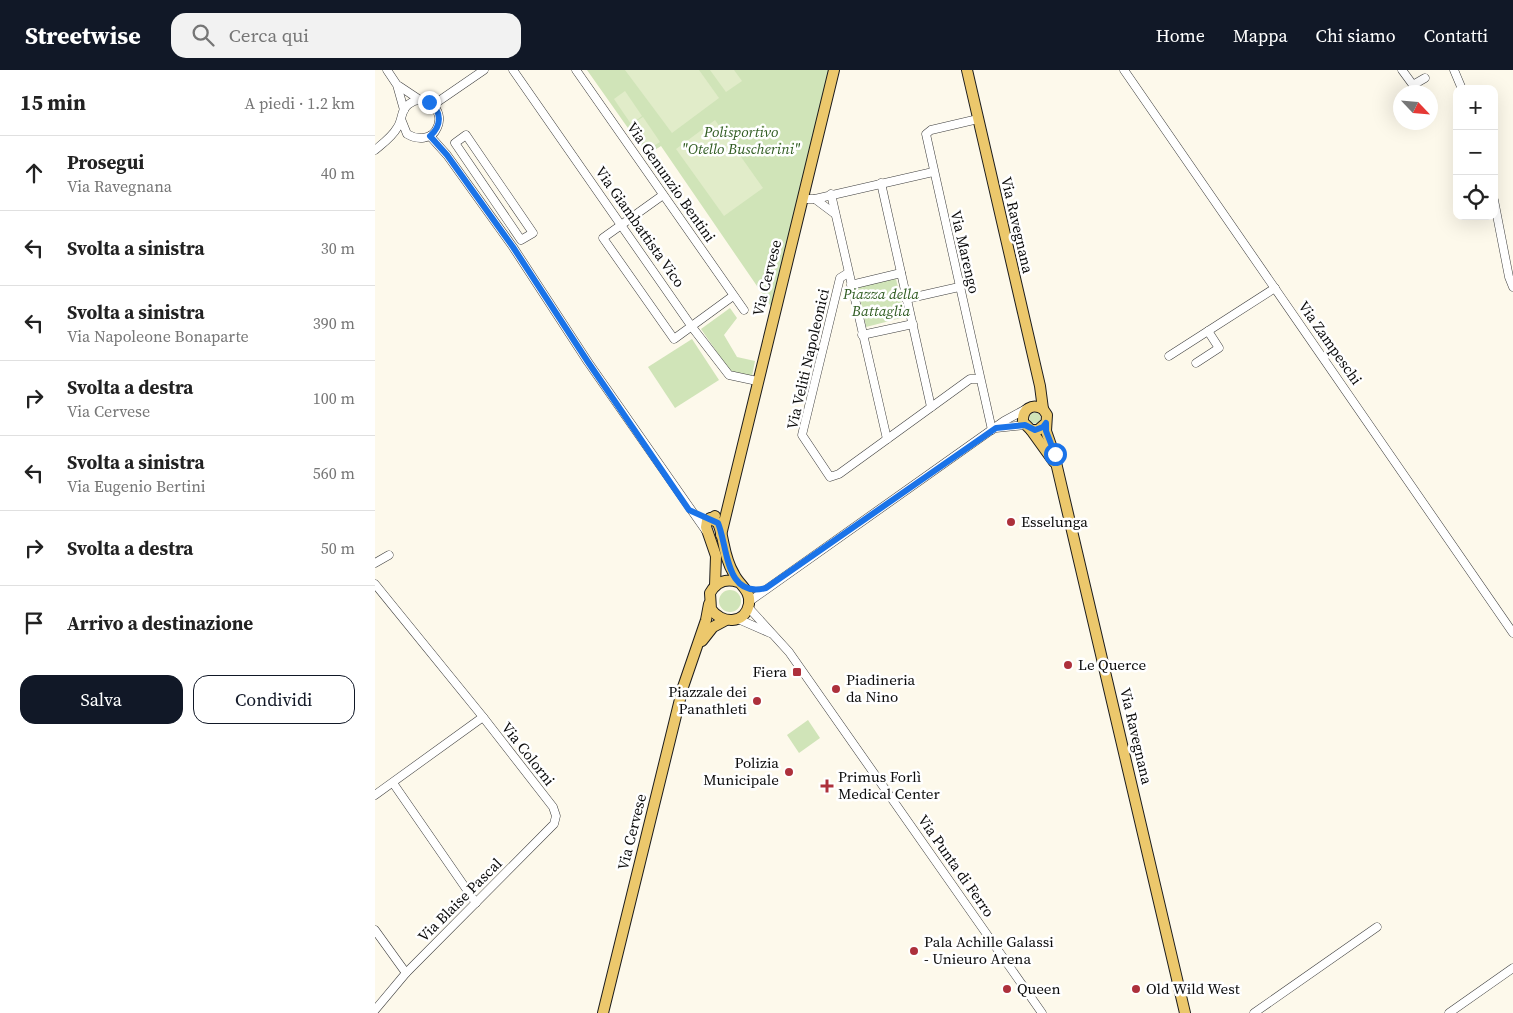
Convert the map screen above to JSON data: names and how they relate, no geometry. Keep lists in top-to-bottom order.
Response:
{
  "streets": {
    "main road": ["Via Ravegnana", "Via Cervese"],
    "street": [
      "Via Genunzio Bentini",
      "Via Giambattista Vico",
      "Via Marengo",
      "Via Zampeschi",
      "Via Veliti Napoleonici",
      "Via Colorni",
      "Via Punta di Ferro",
      "Via Blaise Pascal"
    ]
  },
  "crossings": [
    ["Via Ravegnana", "Via Marengo"],
    ["Via Giambattista Vico", "Via Cervese"],
    ["Via Cervese", "Via Punta di Ferro"],
    ["Via Colorni", "Via Blaise Pascal"]
  ],
  "parks": ["Polisportivo \"Otello Buscherini\"", "Piazza della Battaglia"],
  "places": {
    "other": [
      "Esselunga",
      "Le Querce",
      "Piadineria da Nino",
      "Piazzale dei Panathleti",
      "Polizia Municipale",
      "Pala Achille Galassi - Unieuro Arena",
      "Queen",
      "Old Wild West"
    ],
    "transit": ["Fiera"],
    "health": ["Primus Forlì Medical Center"]
  },
  "north": "bottom right",
  "page": {
    "header": "Streetwise",
    "search": "Cerca qui",
    "nav": [
      "Home",
      "Mappa",
      "Chi siamo",
      "Contatti"
    ],
    "heading": ["15 min", "A piedi · 1.2 km"],
    "map_buttons": ["+", "−"],
    "list": [
      ["Prosegui", "Via Ravegnana", "40 m"],
      ["Svolta a sinistra", "30 m"],
      ["Svolta a sinistra", "Via Napoleone Bonaparte", "390 m"],
      ["Svolta a destra", "Via Cervese", "100 m"],
      ["Svolta a sinistra", "Via Eugenio Bertini", "560 m"],
      ["Svolta a destra", "50 m"],
      "Arrivo a destinazione"
    ],
    "buttons": ["Salva", "Condividi"]
  }
}
